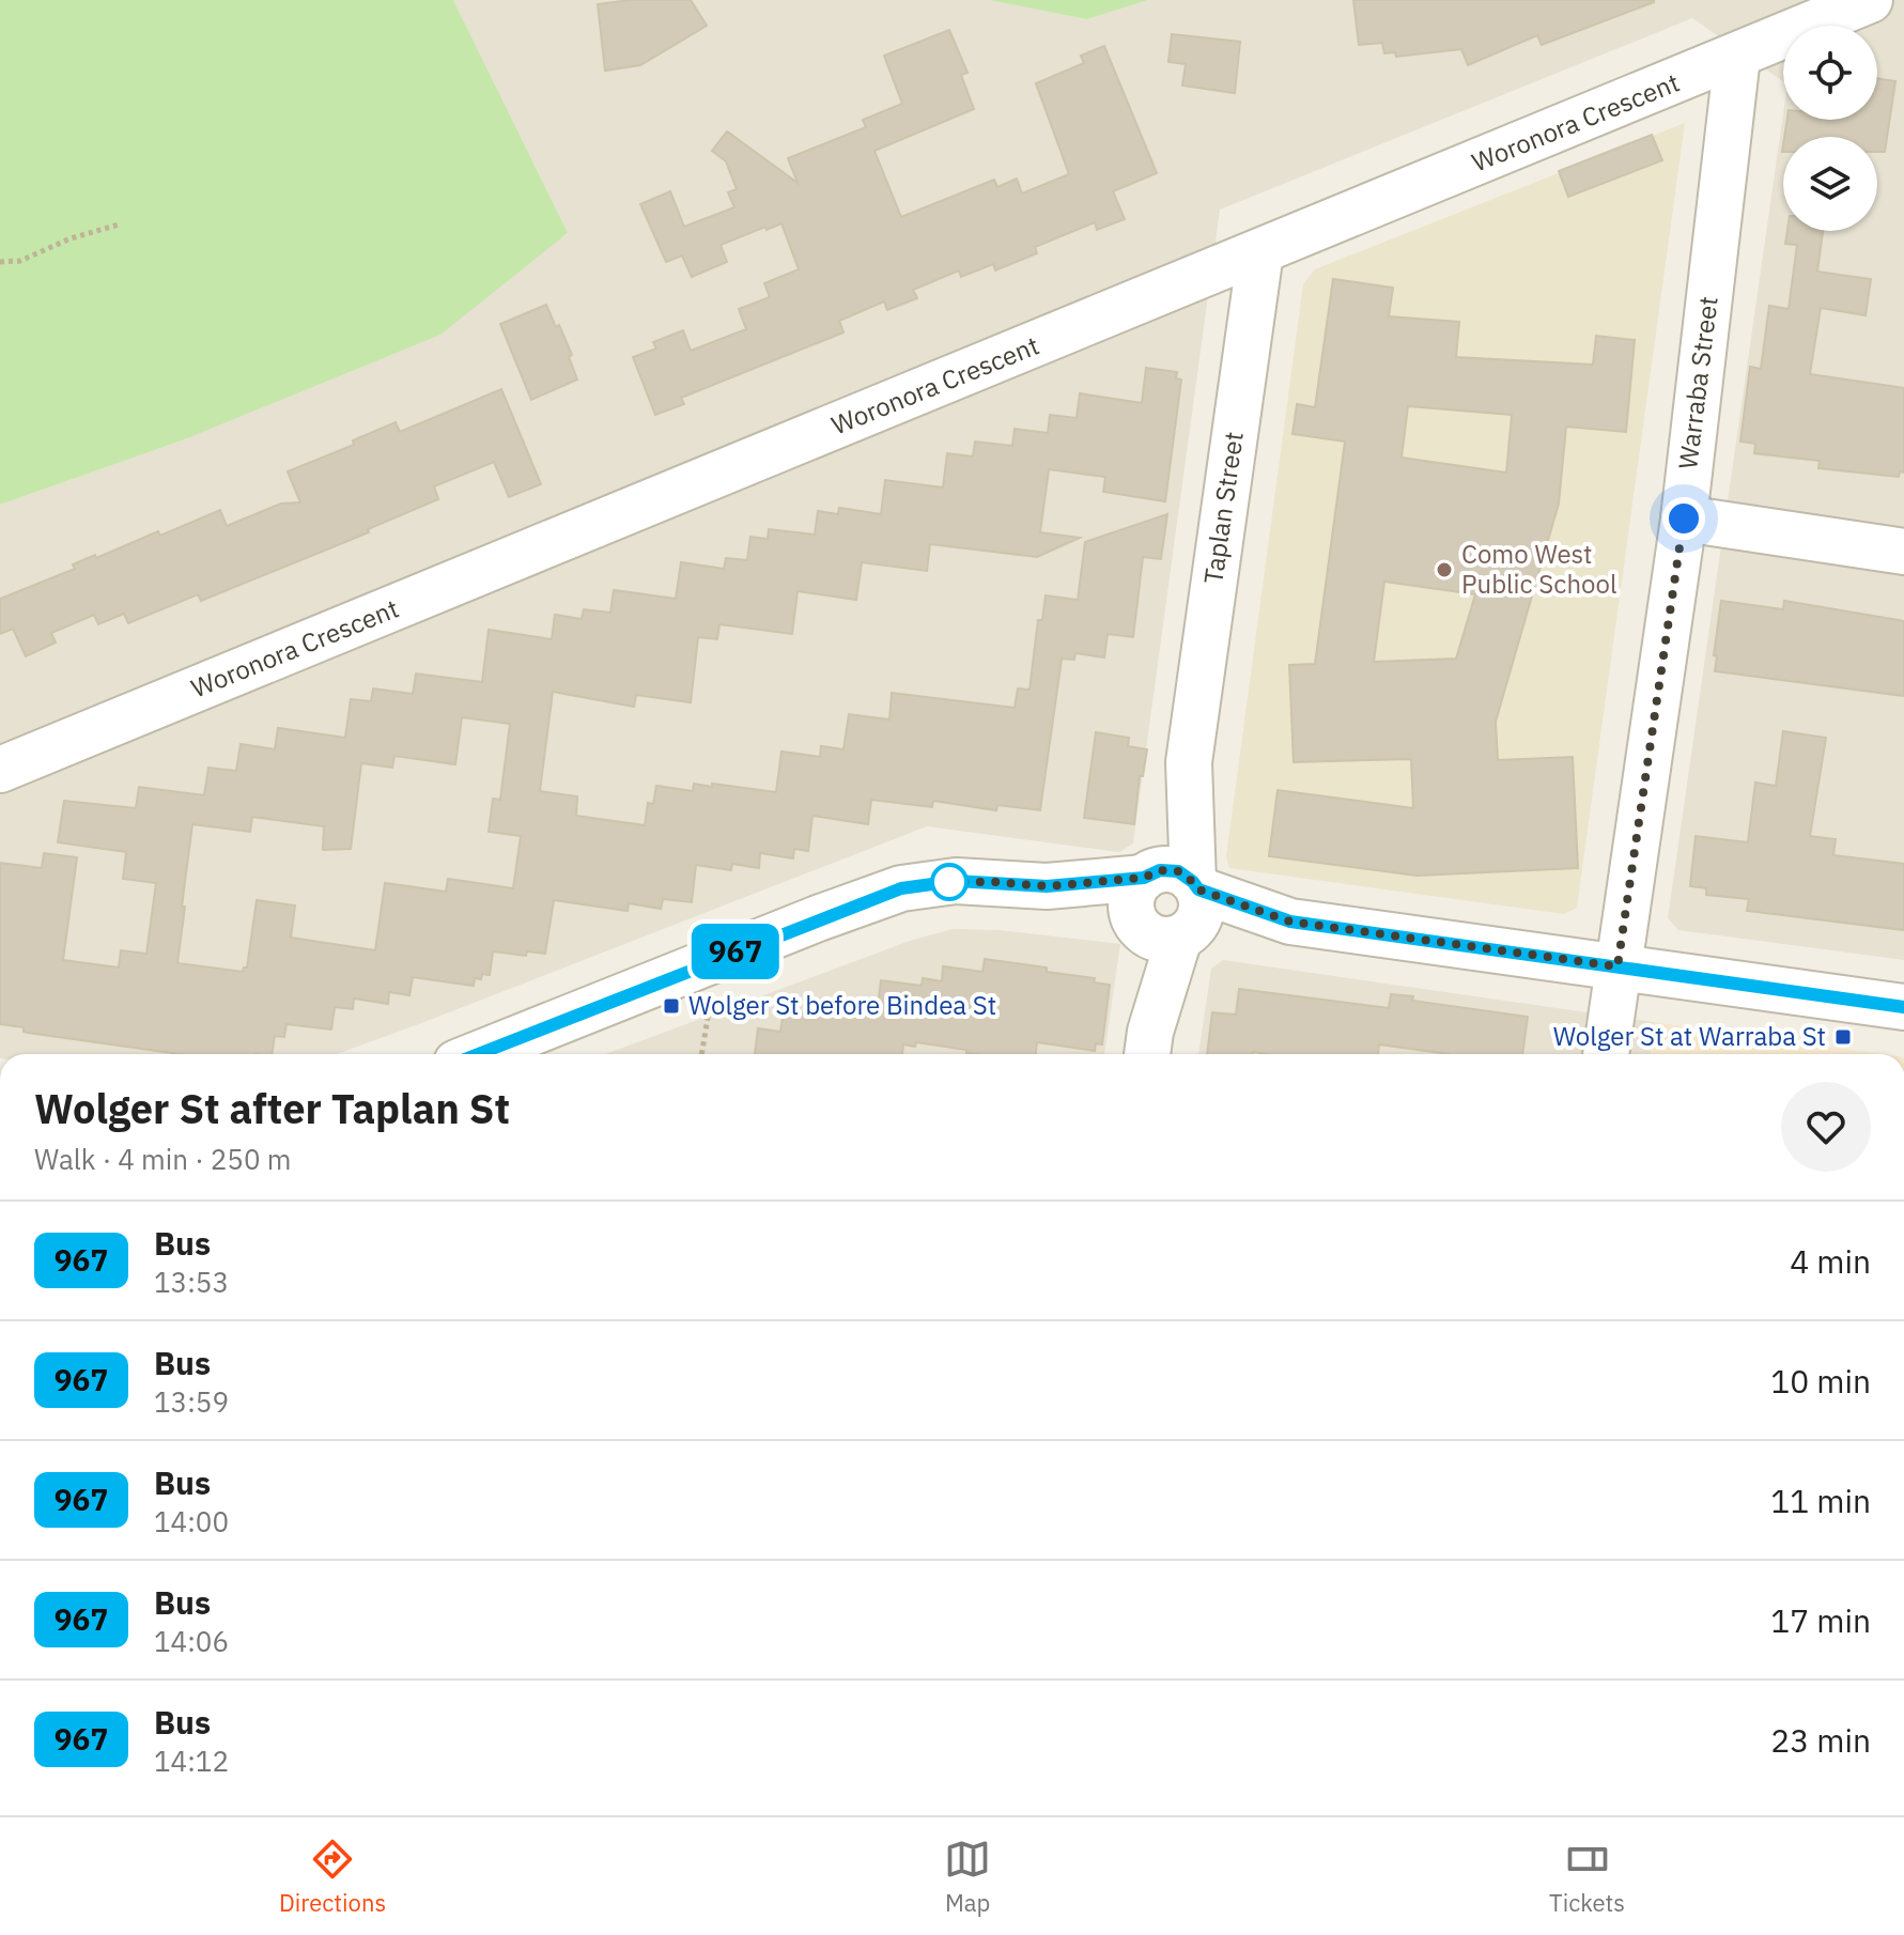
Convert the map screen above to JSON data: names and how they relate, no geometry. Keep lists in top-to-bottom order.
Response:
{
  "streets": {
    "street": ["Woronora Crescent", "Warraba Street", "Taplan Street"]
  },
  "crossings": [
    ["Woronora Crescent", "Warraba Street"],
    ["Woronora Crescent", "Taplan Street"]
  ],
  "places": {
    "other": ["Como West Public School"],
    "transit": ["Wolger St before Bindea St", "Wolger St at Warraba St"]
  },
  "lines": ["bus line 967"],
  "page": {
    "on_map": "967",
    "heading": ["Wolger St after Taplan St", "Walk · 4 min · 250 m"],
    "list": [
      {
        "mark": "967",
        "name": "Bus",
        "note": "13:53",
        "value": "4 min"
      },
      {
        "mark": "967",
        "name": "Bus",
        "note": "13:59",
        "value": "10 min"
      },
      {
        "mark": "967",
        "name": "Bus",
        "note": "14:00",
        "value": "11 min"
      },
      {
        "mark": "967",
        "name": "Bus",
        "note": "14:06",
        "value": "17 min"
      },
      {
        "mark": "967",
        "name": "Bus",
        "note": "14:12",
        "value": "23 min"
      }
    ],
    "tabs": ["Directions", "Map", "Tickets"]
  }
}
